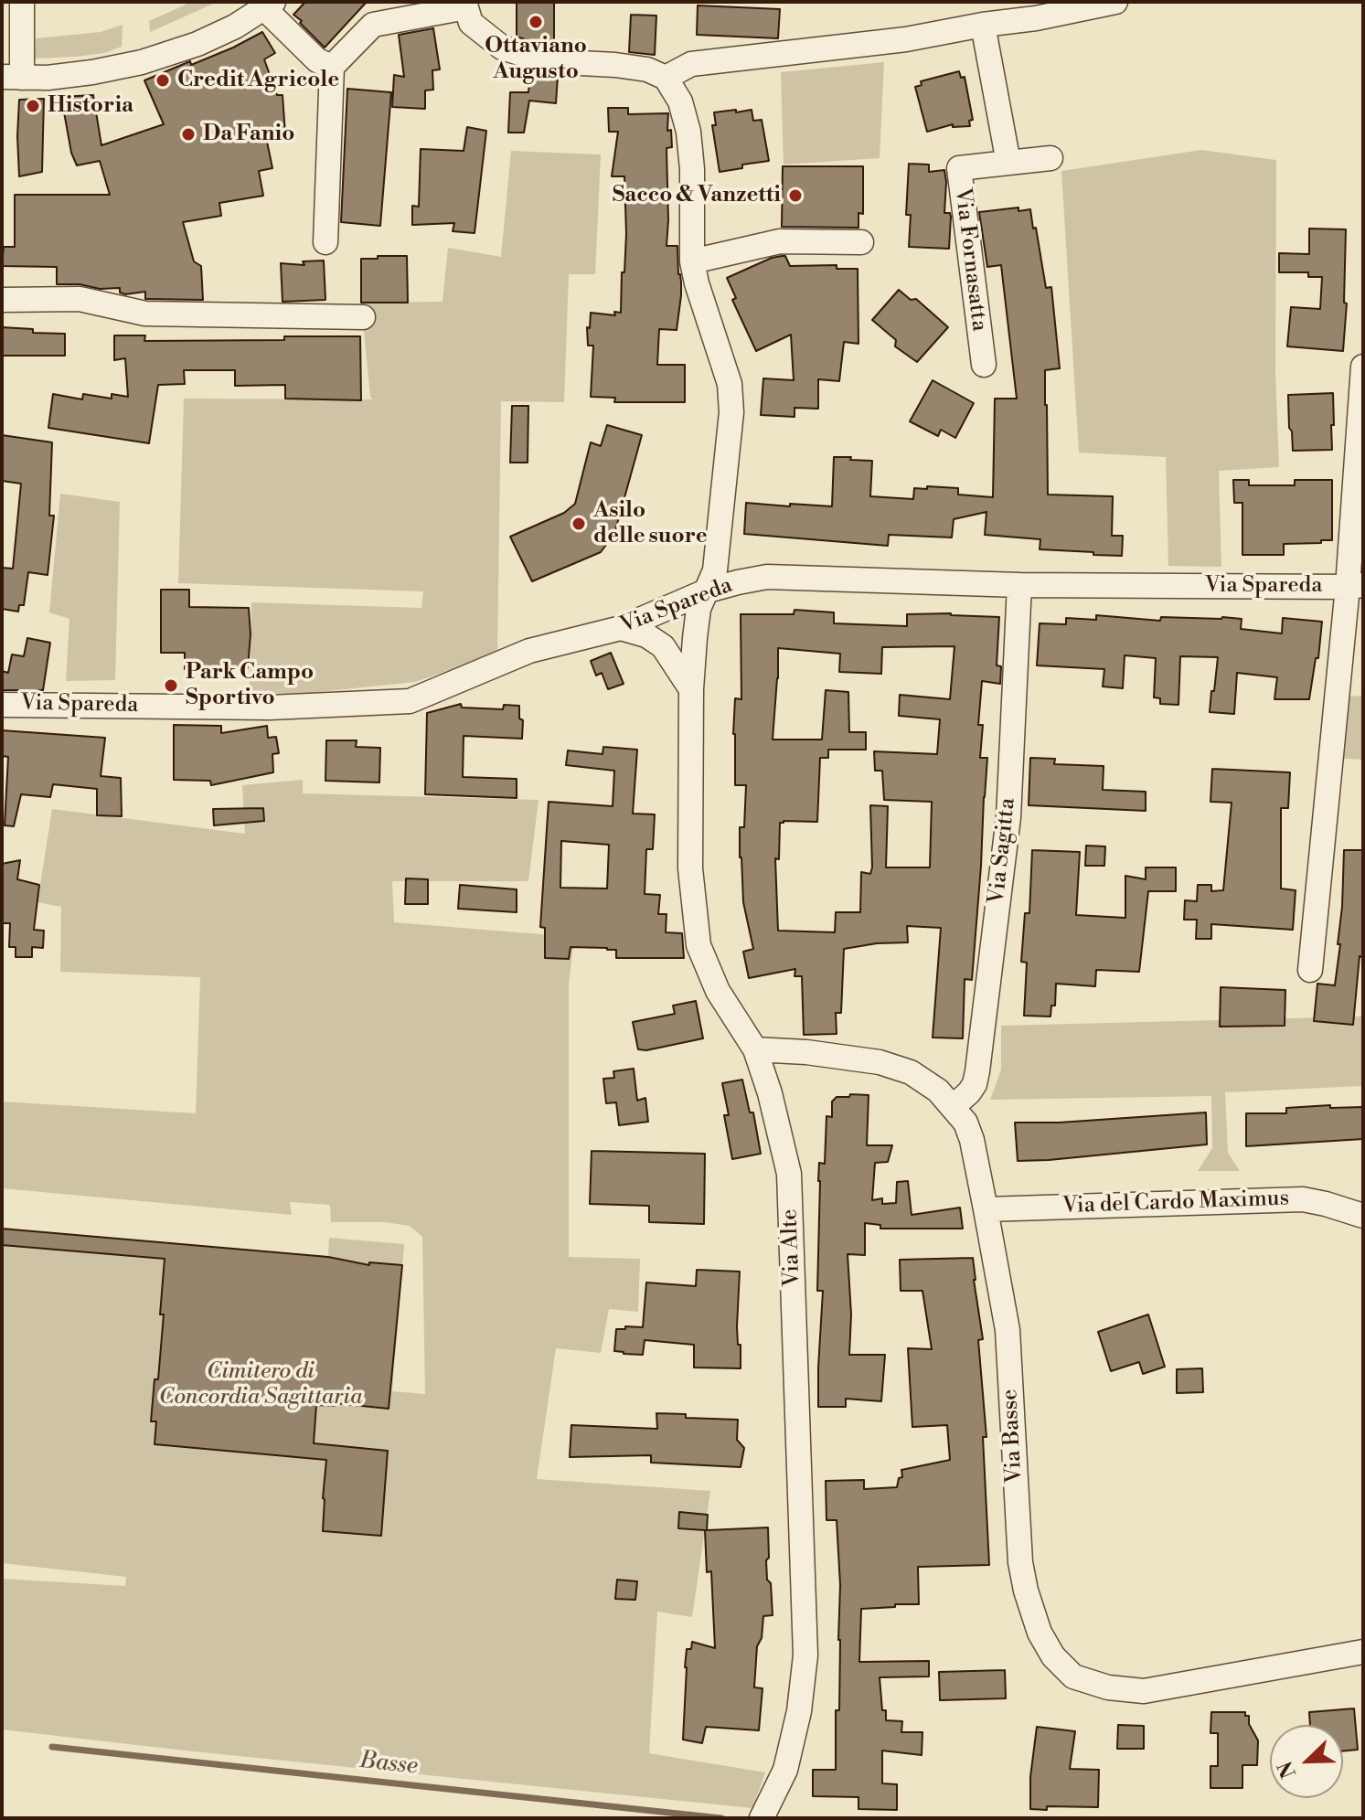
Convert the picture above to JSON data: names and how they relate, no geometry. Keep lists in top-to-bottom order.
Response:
{
  "streets": {
    "street": [
      "Via Fornasatta",
      "Via Spareda",
      "Via Sagitta",
      "Via del Cardo Maximus",
      "Via Alte",
      "Via Basse"
    ]
  },
  "crossings": [
    ["Via Spareda", "Via Sagitta"],
    ["Via Spareda", "Via Alte"],
    ["Via Sagitta", "Via Basse"],
    ["Via del Cardo Maximus", "Via Basse"],
    ["Via Alte", "Via Basse"]
  ],
  "water": ["Basse"],
  "parks": ["Cimitero di Concordia Sagittaria"],
  "places": [
    "Ottaviano Augusto",
    "Credit Agricole",
    "Historia",
    "Da Fanio",
    "Sacco & Vanzetti",
    "Asilo delle suore",
    "Park Campo Sportivo"
  ],
  "north": "bottom left"
}
